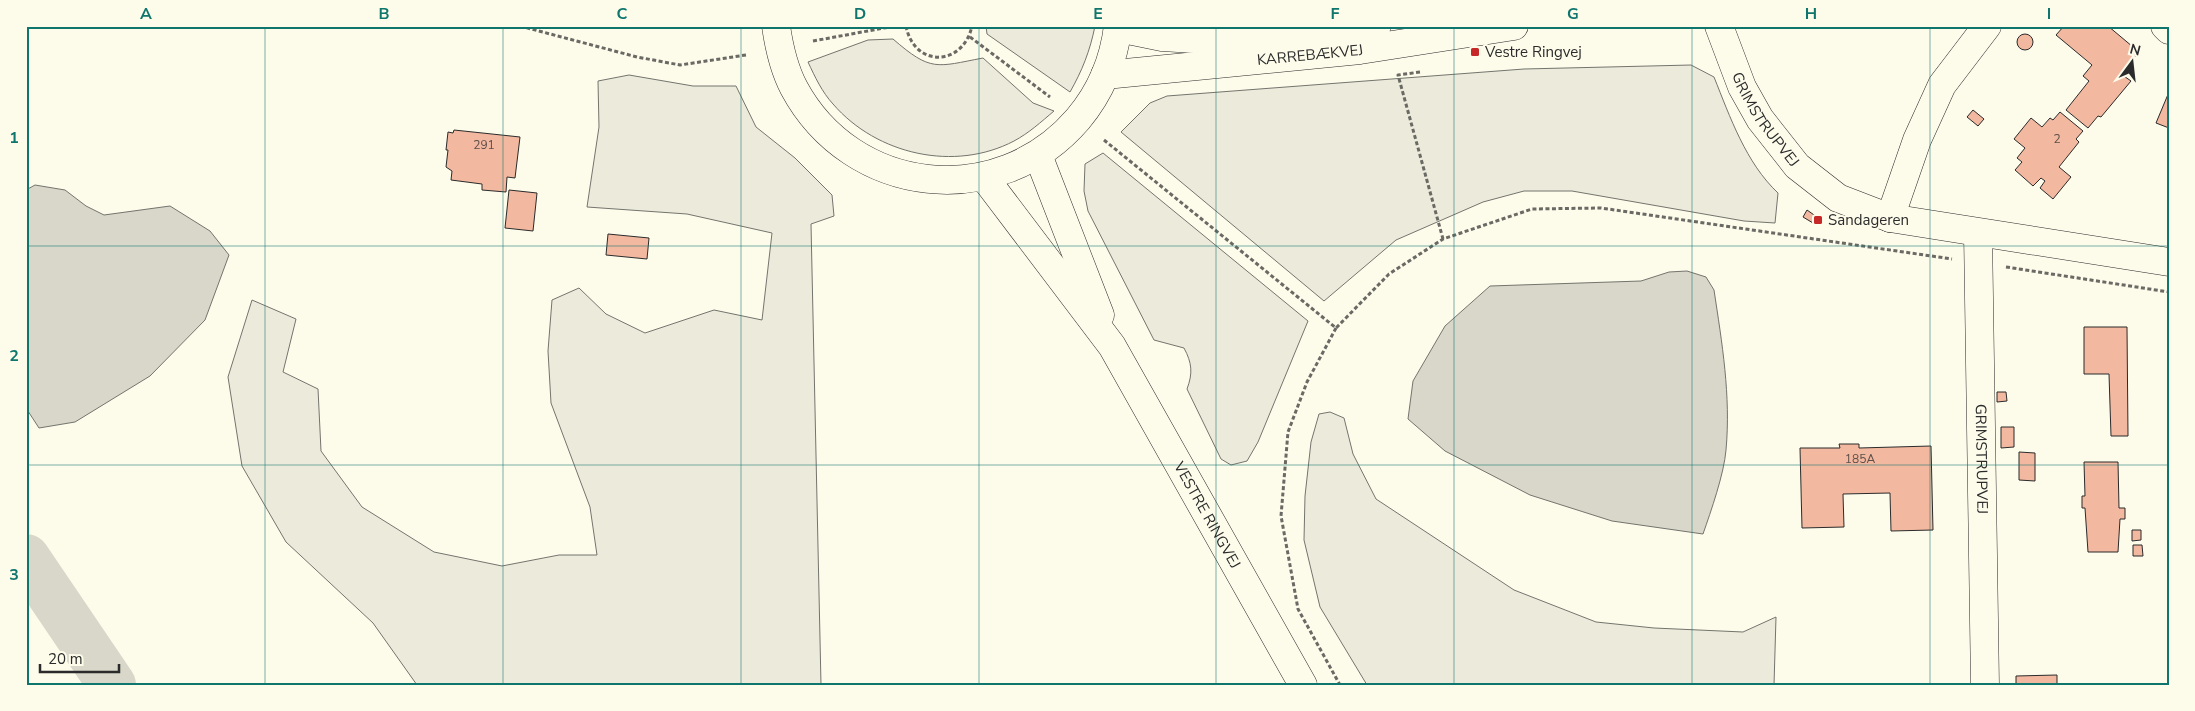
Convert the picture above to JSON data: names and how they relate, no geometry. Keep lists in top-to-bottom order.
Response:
{
  "streets": {
    "street": ["KARREBÆKVEJ", "GRIMSTRUPVEJ", "VESTRE RINGVEJ"]
  },
  "places": {
    "transit": ["Vestre Ringvej", "Sandageren"]
  },
  "house_numbers": ["2", "291", "185A"],
  "scale_bar": "20 m",
  "north": "top",
  "grid": {
    "columns": [
      "A",
      "B",
      "C",
      "D",
      "E",
      "F",
      "G",
      "H",
      "I"
    ],
    "rows": ["1", "2", "3"]
  }
}
